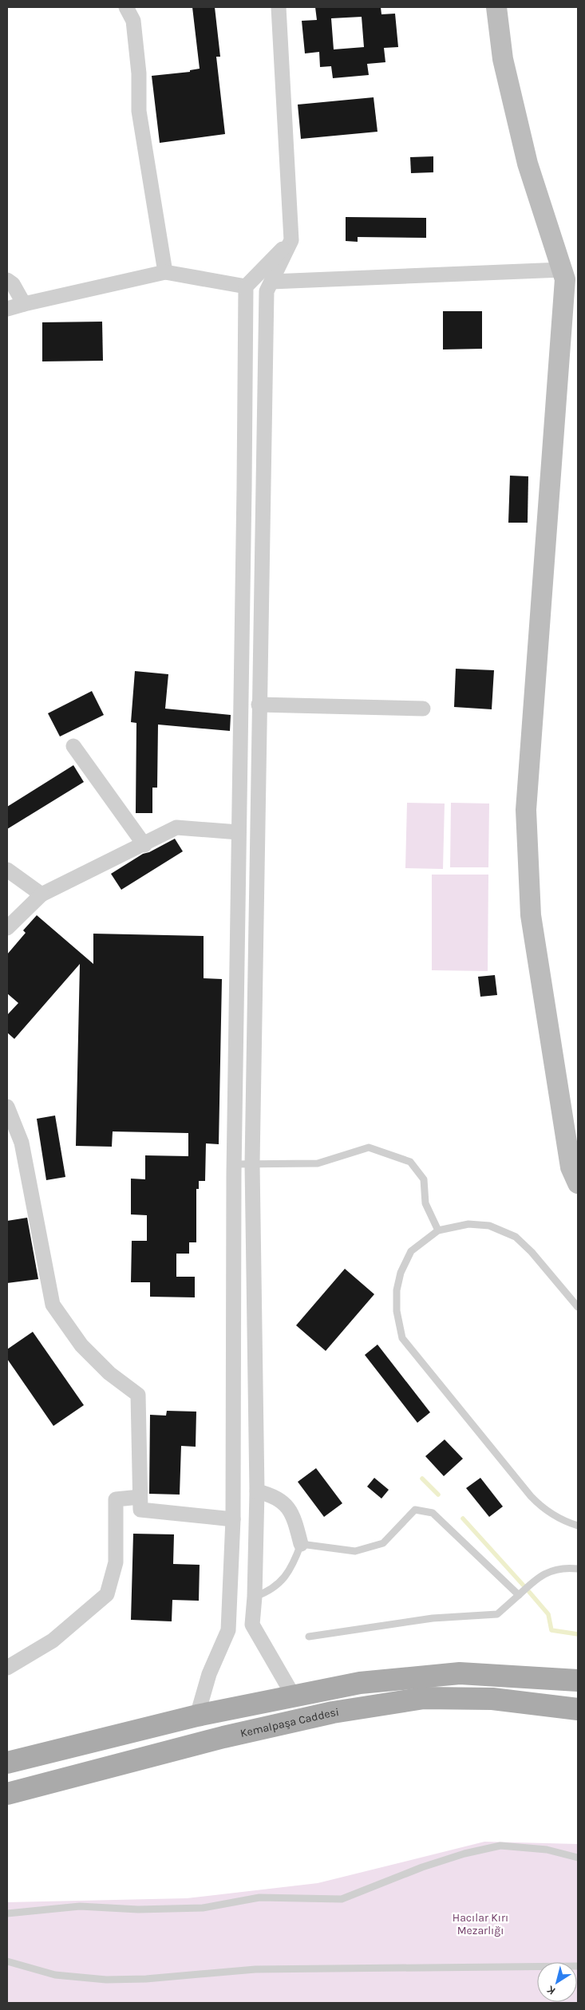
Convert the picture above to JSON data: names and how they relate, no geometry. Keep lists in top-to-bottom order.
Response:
{
  "streets": {
    "main road": ["Kemalpaşa Caddesi"]
  },
  "parks": ["Hacılar Kırı Mezarlığı"],
  "north": "bottom left"
}
